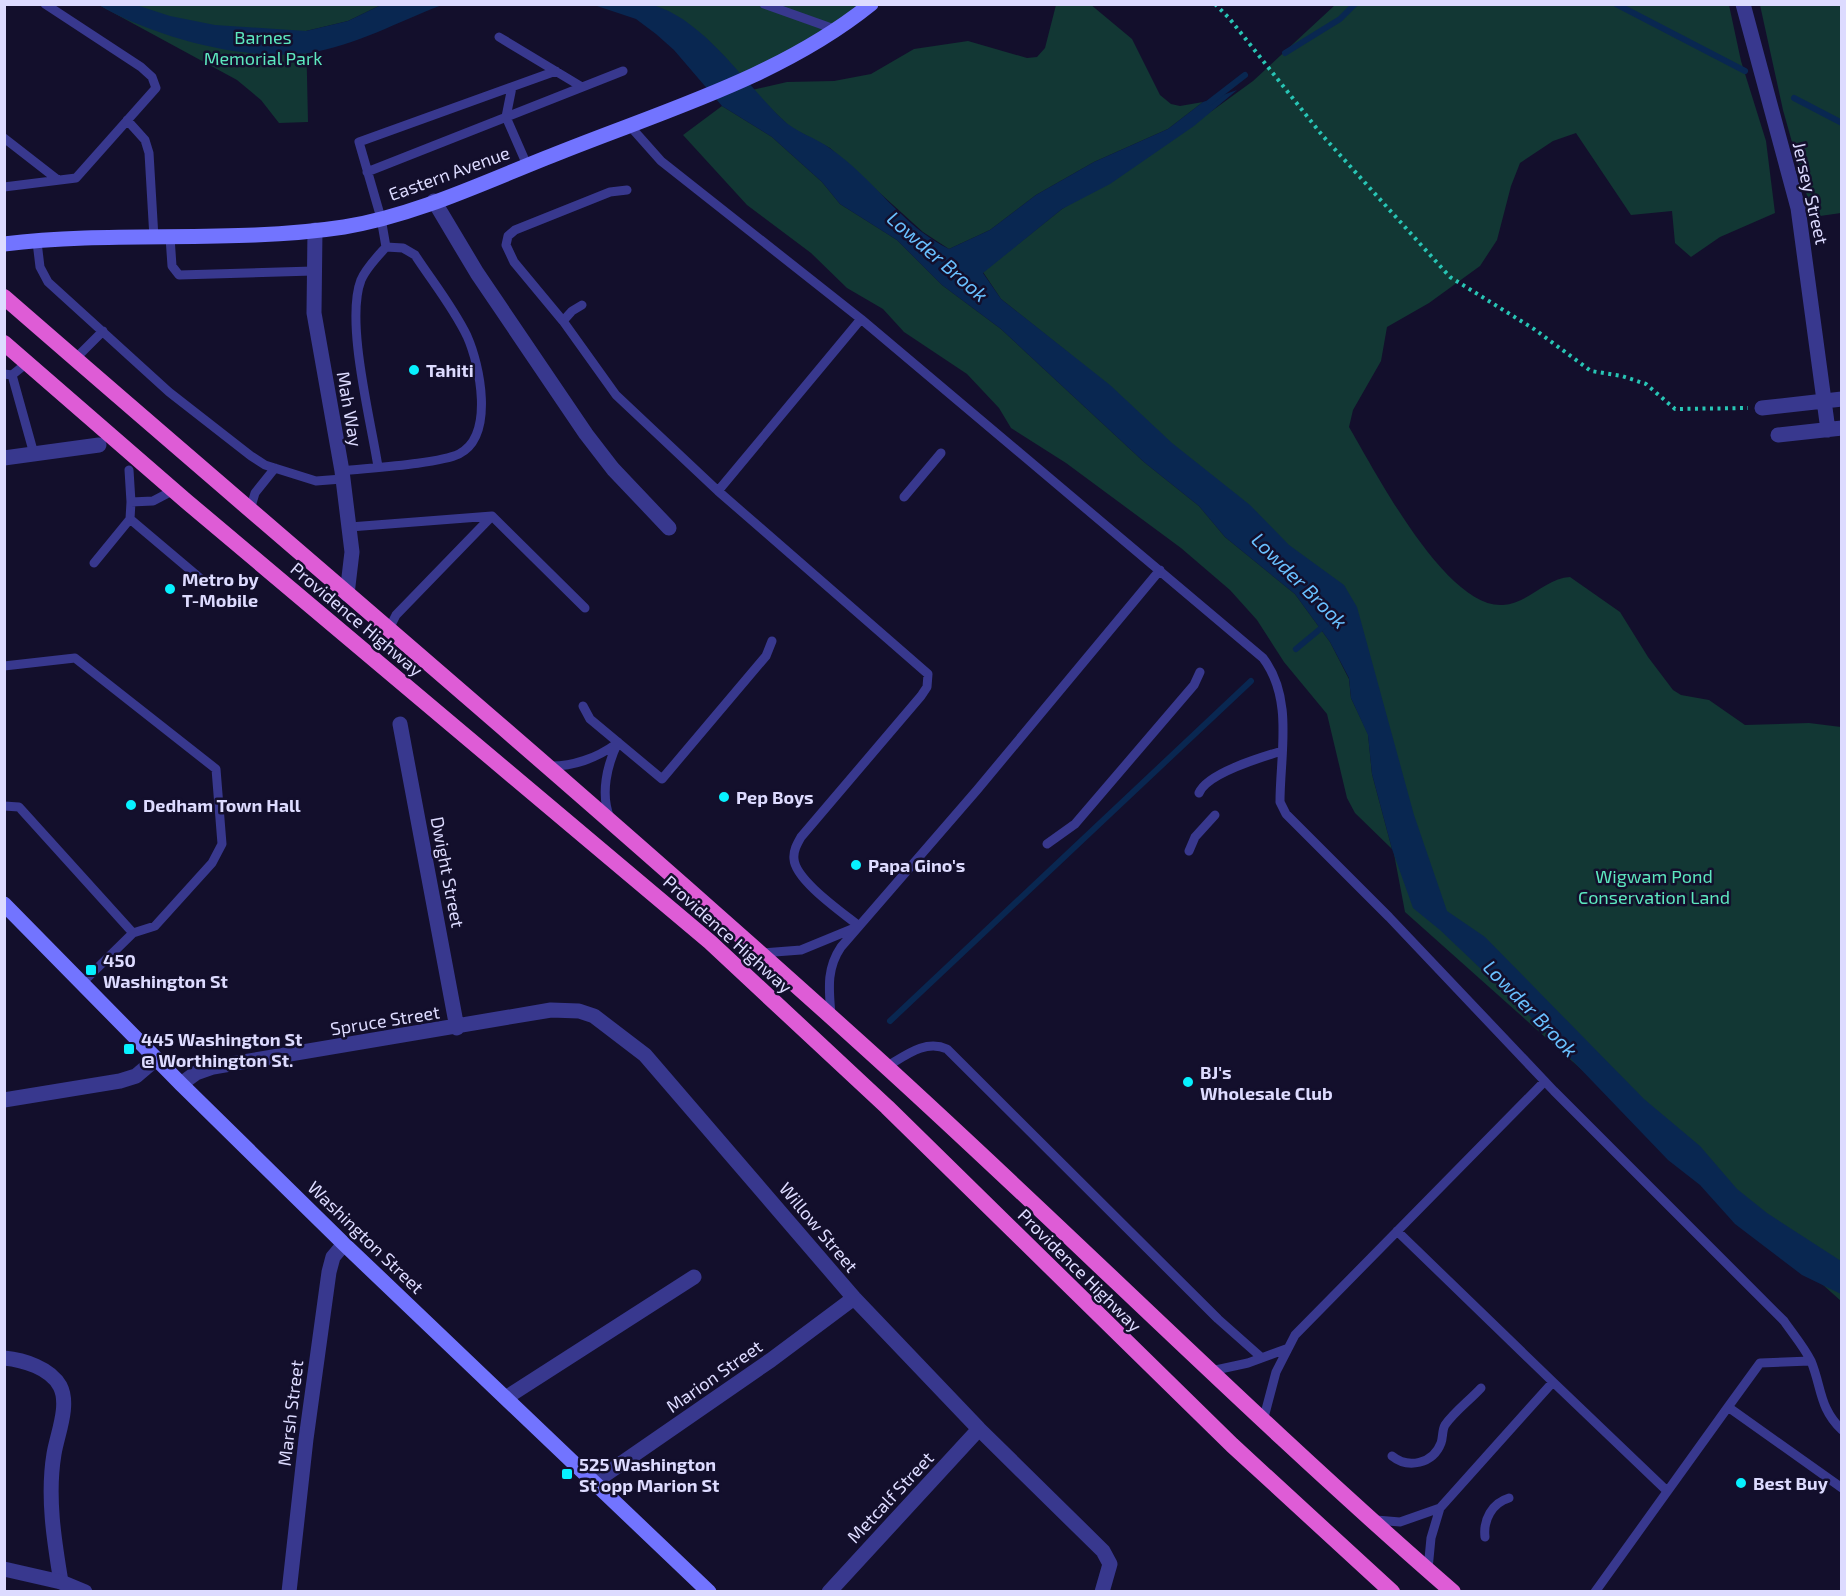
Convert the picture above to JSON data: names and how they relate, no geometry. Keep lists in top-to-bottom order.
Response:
{
  "streets": {
    "highway": ["Providence Highway"],
    "main road": ["Eastern Avenue", "Washington Street"],
    "street": [
      "Jersey Street",
      "Mah Way",
      "Dwight Street",
      "Spruce Street",
      "Willow Street",
      "Marion Street",
      "Marsh Street",
      "Metcalf Street"
    ]
  },
  "crossings": [
    ["Eastern Avenue", "Mah Way"],
    ["Mah Way", "Providence Highway"],
    ["Dwight Street", "Spruce Street"],
    ["Dwight Street", "Willow Street"],
    ["Spruce Street", "Willow Street"],
    ["Spruce Street", "Washington Street"],
    ["Willow Street", "Marion Street"],
    ["Willow Street", "Metcalf Street"],
    ["Washington Street", "Marion Street"],
    ["Washington Street", "Marsh Street"]
  ],
  "water": ["Lowder Brook"],
  "parks": ["Barnes Memorial Park", "Wigwam Pond Conservation Land"],
  "places": {
    "other": [
      "Tahiti",
      "Metro by T-Mobile",
      "Pep Boys",
      "Dedham Town Hall",
      "Papa Gino's",
      "BJ's Wholesale Club",
      "Best Buy"
    ],
    "transit": ["450 Washington St", "445 Washington St @ Worthington St.", "525 Washington St opp Marion St"]
  }
}
